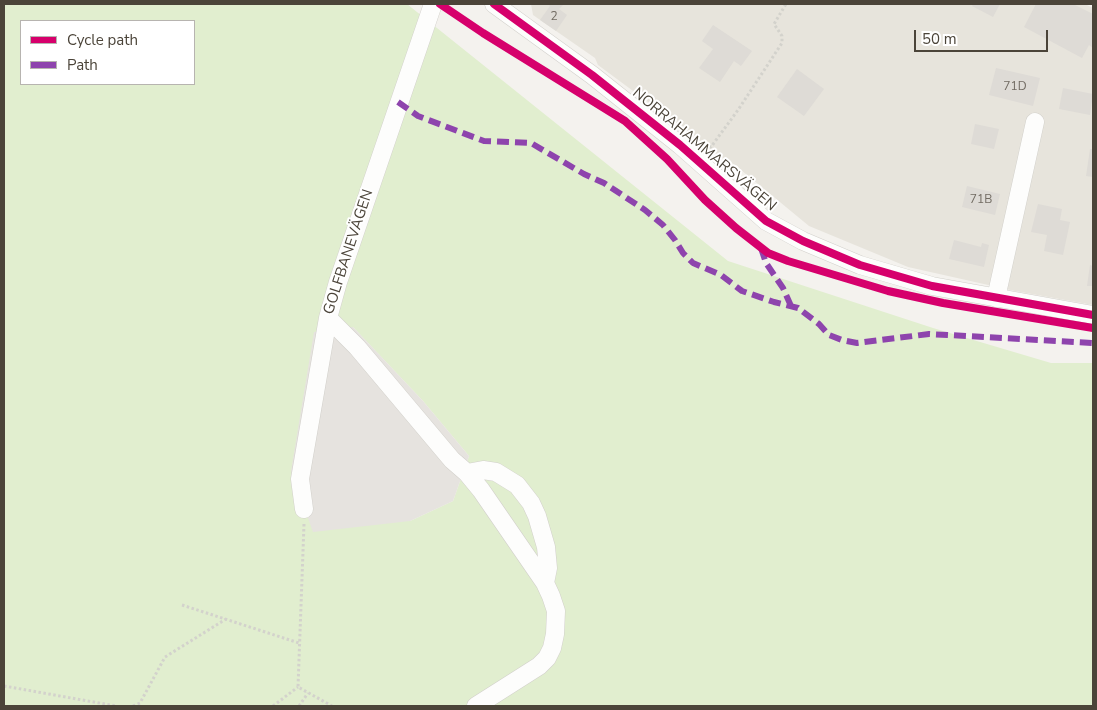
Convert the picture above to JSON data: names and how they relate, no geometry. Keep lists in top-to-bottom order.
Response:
{
  "streets": {
    "street": ["NORRAHAMMARSVÄGEN", "GOLFBANEVÄGEN"]
  },
  "house_numbers": ["2", "71D", "71B"],
  "legend": ["Cycle path", "Path"],
  "scale_bar": "50 m"
}
